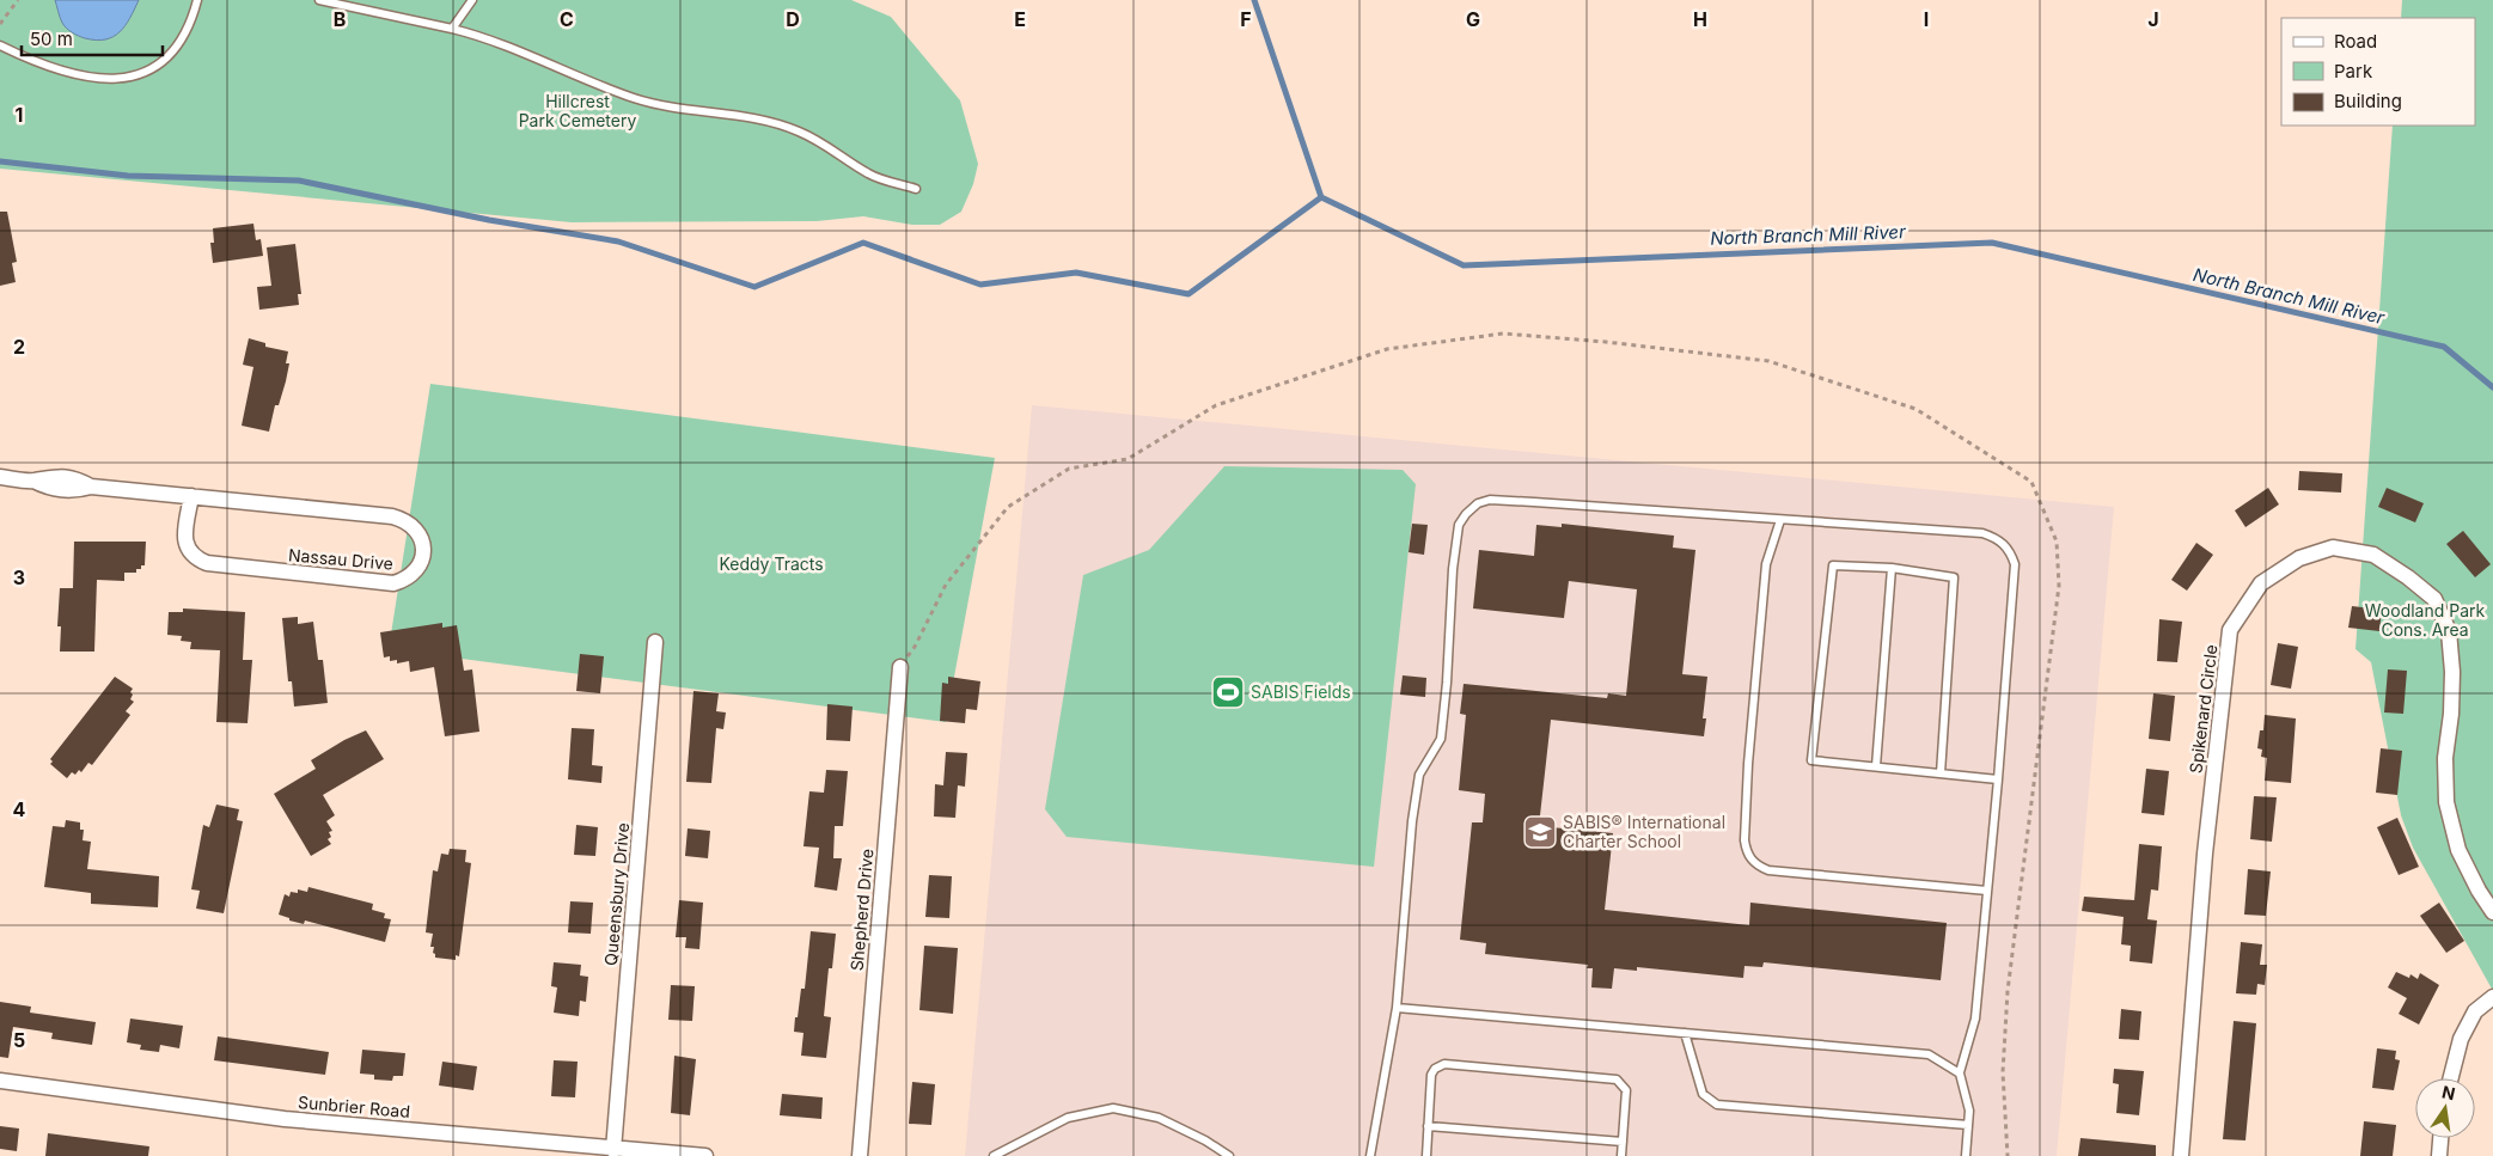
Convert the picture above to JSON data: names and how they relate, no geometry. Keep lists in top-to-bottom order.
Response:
{
  "streets": {
    "street": [
      "Nassau Drive",
      "Spikenard Circle",
      "Queensbury Drive",
      "Shepherd Drive",
      "Sunbrier Road"
    ]
  },
  "crossings": [
    ["Queensbury Drive", "Sunbrier Road"]
  ],
  "water": ["North Branch Mill River"],
  "parks": ["Hillcrest Park Cemetery", "Keddy Tracts", "Woodland Park Cons. Area"],
  "places": {
    "sports": ["SABIS Fields"],
    "school or university": ["SABIS® International Charter School"]
  },
  "legend": ["Road", "Park", "Building"],
  "scale_bar": "50 m",
  "north": "top",
  "grid": {
    "columns": [
      "B",
      "C",
      "D",
      "E",
      "F",
      "G",
      "H",
      "I",
      "J"
    ],
    "rows": [
      "1",
      "2",
      "3",
      "4",
      "5"
    ]
  }
}
